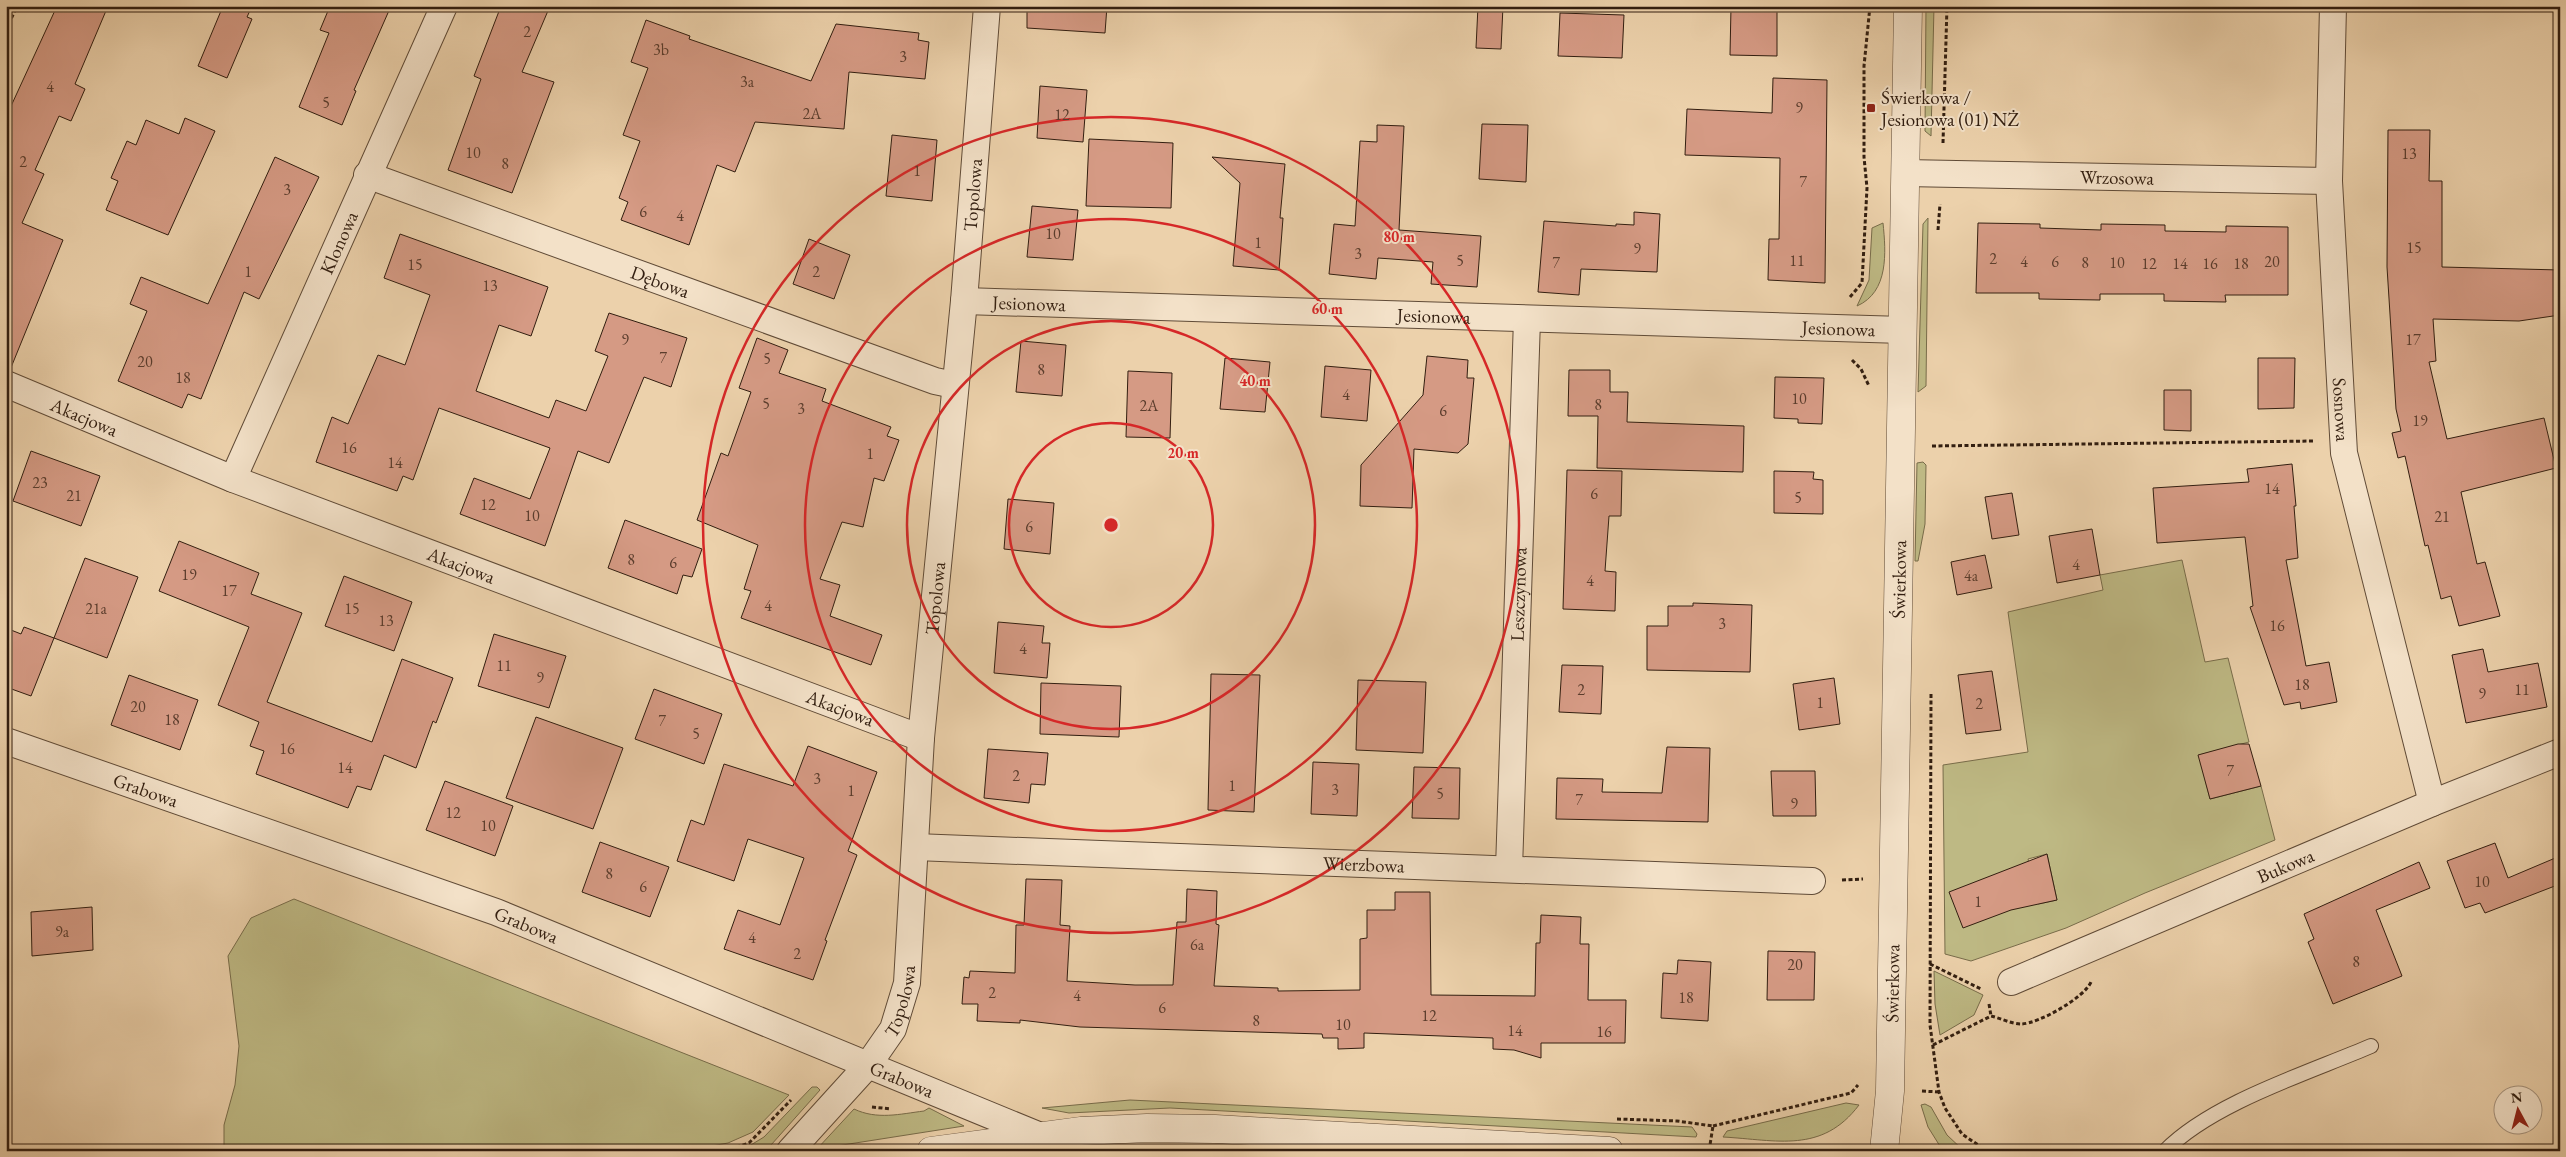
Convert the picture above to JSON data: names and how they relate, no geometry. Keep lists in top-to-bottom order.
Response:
{
  "streets": {
    "street": [
      "Wrzosowa",
      "Topolowa",
      "Klonowa",
      "Dębowa",
      "Jesionowa",
      "Sosnowa",
      "Akacjowa",
      "Świerkowa",
      "Leszczynowa",
      "Grabowa",
      "Wierzbowa",
      "Bukowa"
    ]
  },
  "crossings": [
    ["Wrzosowa", "Sosnowa"],
    ["Wrzosowa", "Świerkowa"],
    ["Topolowa", "Dębowa"],
    ["Topolowa", "Jesionowa"],
    ["Topolowa", "Akacjowa"],
    ["Topolowa", "Grabowa"],
    ["Topolowa", "Wierzbowa"],
    ["Klonowa", "Dębowa"],
    ["Klonowa", "Akacjowa"],
    ["Jesionowa", "Świerkowa"],
    ["Jesionowa", "Leszczynowa"],
    ["Sosnowa", "Bukowa"],
    ["Leszczynowa", "Wierzbowa"]
  ],
  "places": {
    "transit": ["Świerkowa / Jesionowa (01) NŻ"]
  },
  "house_numbers": [
    "2",
    "3b",
    "3",
    "3a",
    "4",
    "5",
    "9",
    "2A",
    "12",
    "10",
    "13",
    "2",
    "8",
    "1",
    "7",
    "3",
    "6",
    "4",
    "10",
    "1",
    "15",
    "9",
    "3",
    "2",
    "5",
    "11",
    "4",
    "6",
    "20",
    "7",
    "8",
    "10",
    "12",
    "14",
    "16",
    "18",
    "15",
    "1",
    "2",
    "13",
    "9",
    "17",
    "7",
    "5",
    "20",
    "8",
    "18",
    "4",
    "10",
    "5",
    "8",
    "2A",
    "3",
    "6",
    "19",
    "16",
    "1",
    "14",
    "23",
    "14",
    "6",
    "21",
    "5",
    "12",
    "10",
    "21",
    "6",
    "8",
    "6",
    "4",
    "19",
    "4a",
    "4",
    "17",
    "4",
    "21a",
    "15",
    "13",
    "3",
    "16",
    "4",
    "11",
    "9",
    "18",
    "2",
    "11",
    "9",
    "1",
    "2",
    "20",
    "18",
    "7",
    "5",
    "16",
    "14",
    "7",
    "2",
    "3",
    "1",
    "3",
    "1",
    "5",
    "7",
    "9",
    "12",
    "10",
    "8",
    "10",
    "6",
    "1",
    "9a",
    "4",
    "6a",
    "2",
    "8",
    "20",
    "2",
    "4",
    "18",
    "6",
    "12",
    "8",
    "10",
    "14",
    "16"
  ],
  "north": "top",
  "rings": [
    "80 m",
    "60 m",
    "40 m",
    "20 m"
  ]
}
